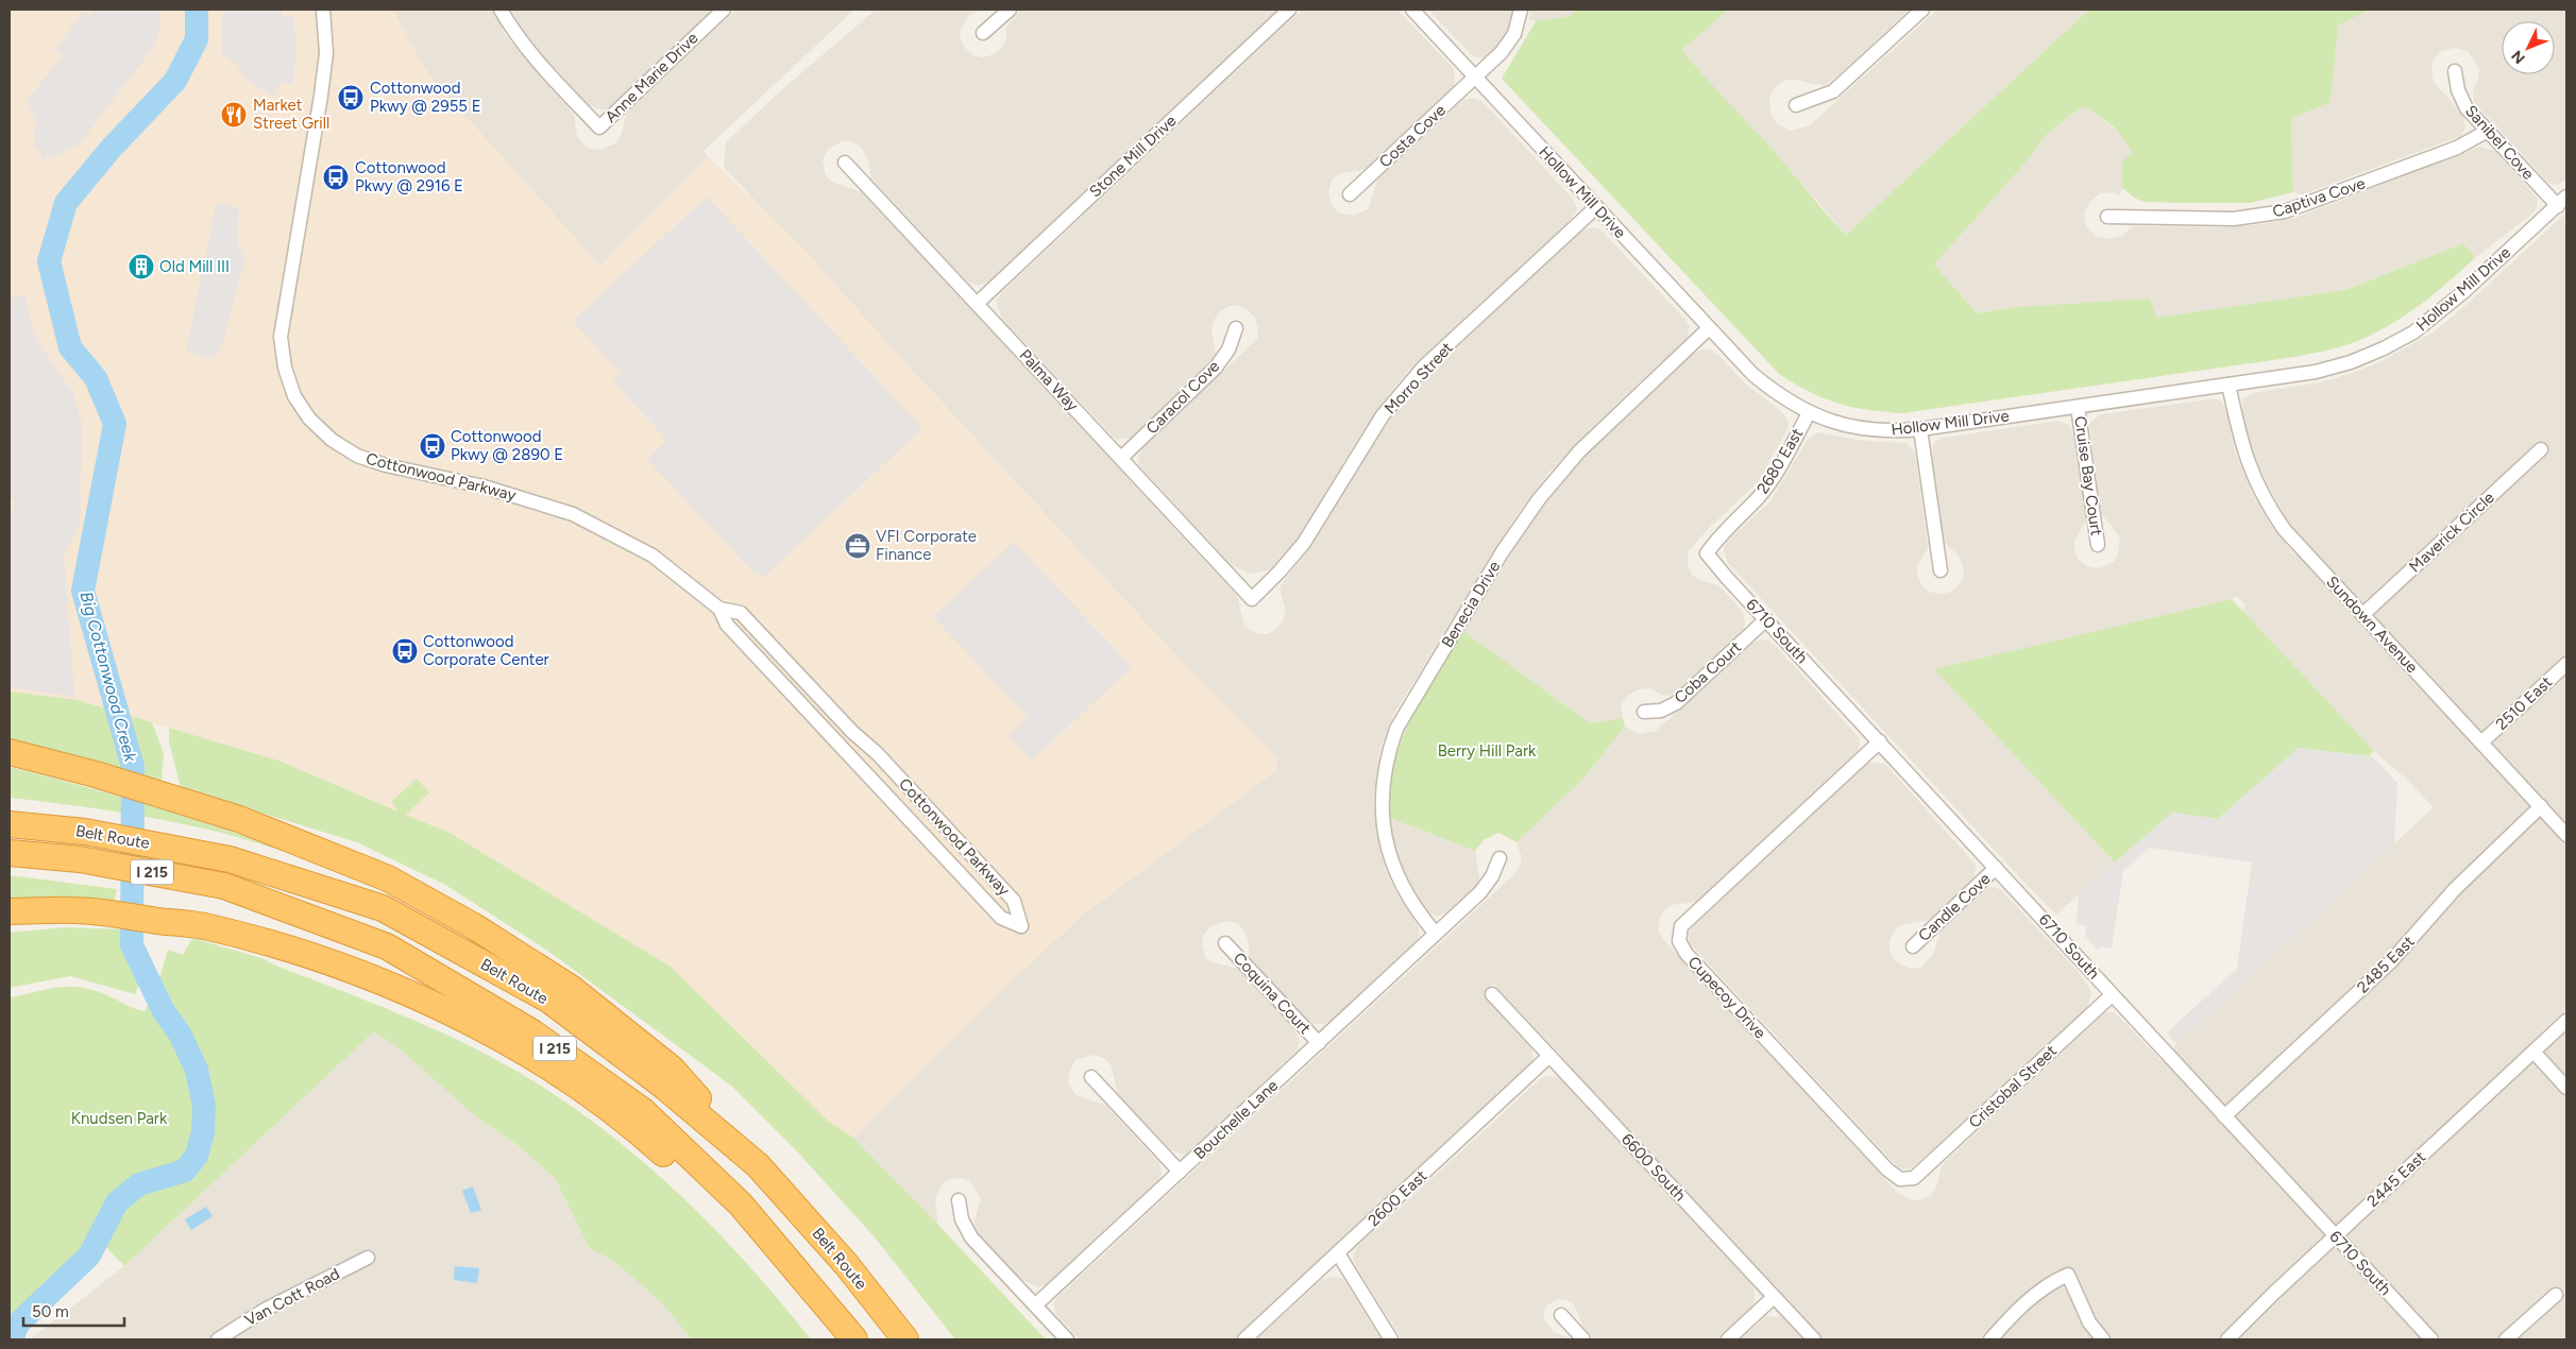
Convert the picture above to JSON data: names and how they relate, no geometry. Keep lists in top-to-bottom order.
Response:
{
  "streets": {
    "highway": ["Belt Route", "I 215"],
    "street": [
      "Anne Marie Drive",
      "Costa Cove",
      "Sanibel Cove",
      "Stone Mill Drive",
      "Hollow Mill Drive",
      "Captiva Cove",
      "Morro Street",
      "Palma Way",
      "Caracol Cove",
      "2680 East",
      "Cruise Bay Court",
      "Cottonwood Parkway",
      "Maverick Circle",
      "Benecia Drive",
      "Sundown Avenue",
      "6710 South",
      "Coba Court",
      "2510 East",
      "Candle Cove",
      "2485 East",
      "Coquina Court",
      "Cupecoy Drive",
      "Cristobal Street",
      "Bouchelle Lane",
      "6600 South",
      "2445 East",
      "2600 East",
      "Van Cott Road"
    ]
  },
  "crossings": [
    ["Costa Cove", "Hollow Mill Drive"],
    ["Sanibel Cove", "Hollow Mill Drive"],
    ["Sanibel Cove", "Captiva Cove"],
    ["Stone Mill Drive", "Palma Way"],
    ["Hollow Mill Drive", "Morro Street"],
    ["Hollow Mill Drive", "2680 East"],
    ["Hollow Mill Drive", "Cruise Bay Court"],
    ["Hollow Mill Drive", "Benecia Drive"],
    ["Hollow Mill Drive", "Sundown Avenue"],
    ["Morro Street", "Palma Way"],
    ["Palma Way", "Caracol Cove"],
    ["2680 East", "6710 South"],
    ["Maverick Circle", "Sundown Avenue"],
    ["Benecia Drive", "Bouchelle Lane"],
    ["Sundown Avenue", "2510 East"],
    ["Sundown Avenue", "2485 East"],
    ["6710 South", "Coba Court"],
    ["6710 South", "Candle Cove"],
    ["6710 South", "2485 East"],
    ["6710 South", "Cupecoy Drive"],
    ["6710 South", "Cristobal Street"],
    ["6710 South", "2445 East"],
    ["Coquina Court", "Bouchelle Lane"],
    ["Cupecoy Drive", "Cristobal Street"],
    ["6600 South", "2600 East"]
  ],
  "water": ["Big Cottonwood Creek"],
  "parks": ["Berry Hill Park", "Knudsen Park"],
  "places": {
    "bus stop": [
      "Cottonwood Pkwy @ 2955 E",
      "Cottonwood Pkwy @ 2916 E",
      "Cottonwood Pkwy @ 2890 E",
      "Cottonwood Corporate Center"
    ],
    "restaurant": ["Market Street Grill"],
    "building": ["Old Mill III"],
    "office": ["VFI Corporate Finance"]
  },
  "scale_bar": "50 m",
  "north": "bottom left"
}
